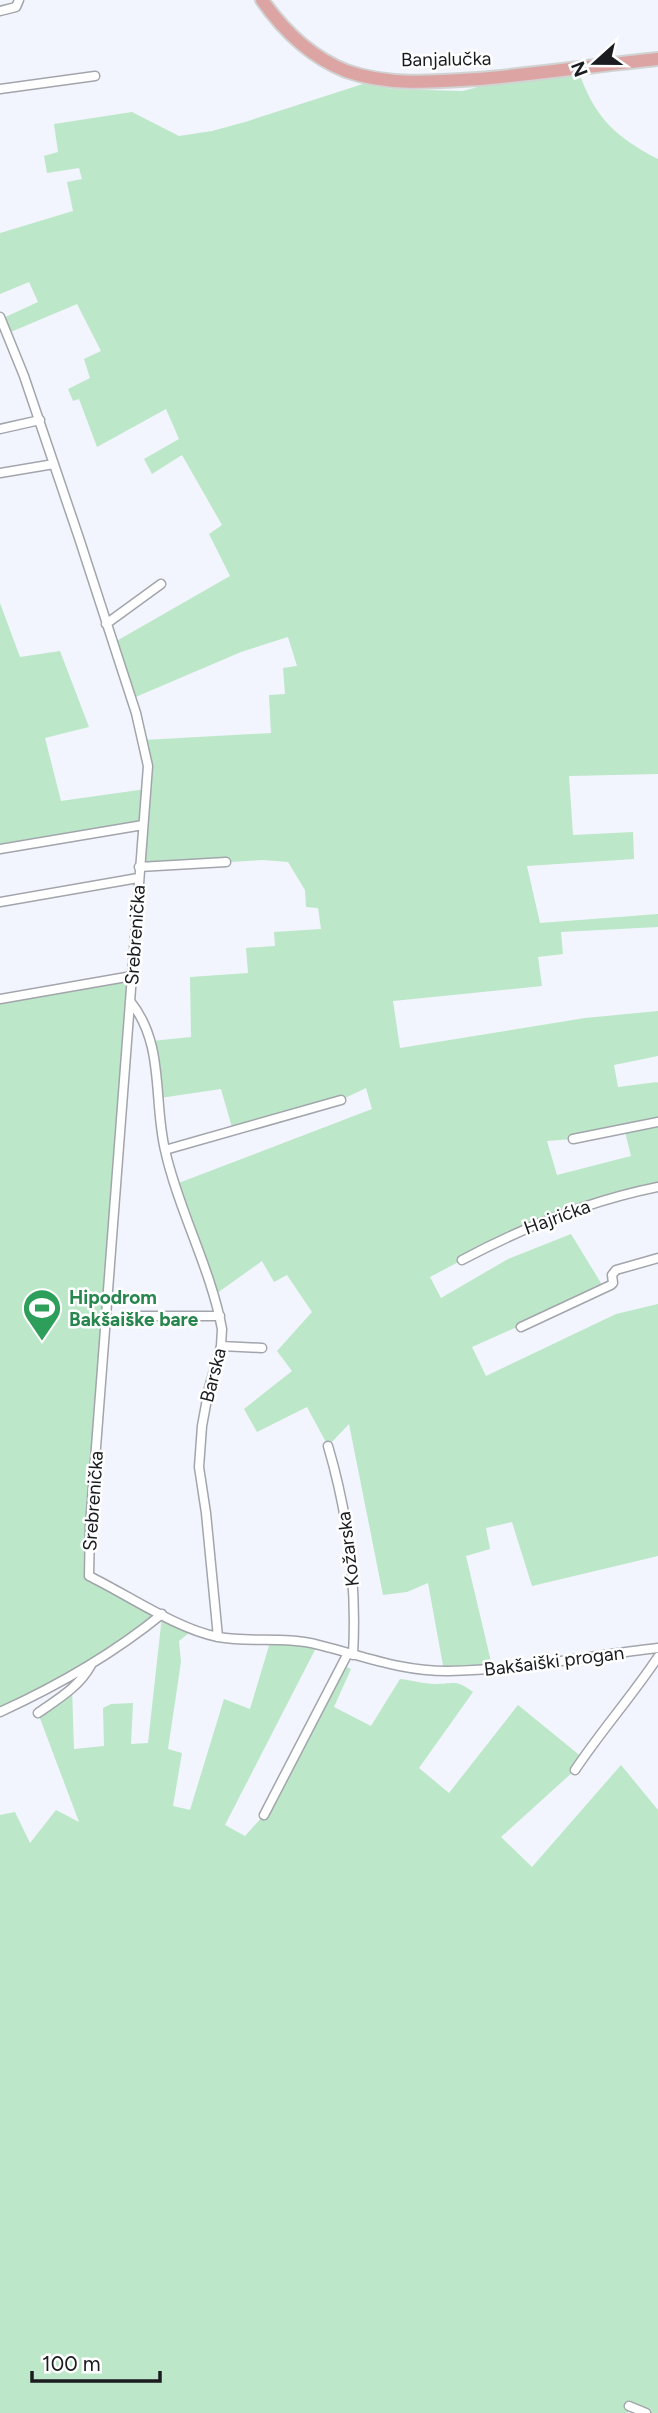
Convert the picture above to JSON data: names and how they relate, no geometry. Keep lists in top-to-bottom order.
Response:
{
  "streets": {
    "main road": ["Banjalučka"],
    "street": [
      "Srebrenička",
      "Hajrićka",
      "Barska",
      "Kožarska",
      "Bakšaiški progan"
    ]
  },
  "crossings": [
    ["Srebrenička", "Barska"],
    ["Srebrenička", "Bakšaiški progan"],
    ["Barska", "Bakšaiški progan"],
    ["Kožarska", "Bakšaiški progan"]
  ],
  "places": {
    "sports": ["Hipodrom Bakšaiške bare"]
  },
  "scale_bar": "100 m",
  "north": "left"
}
